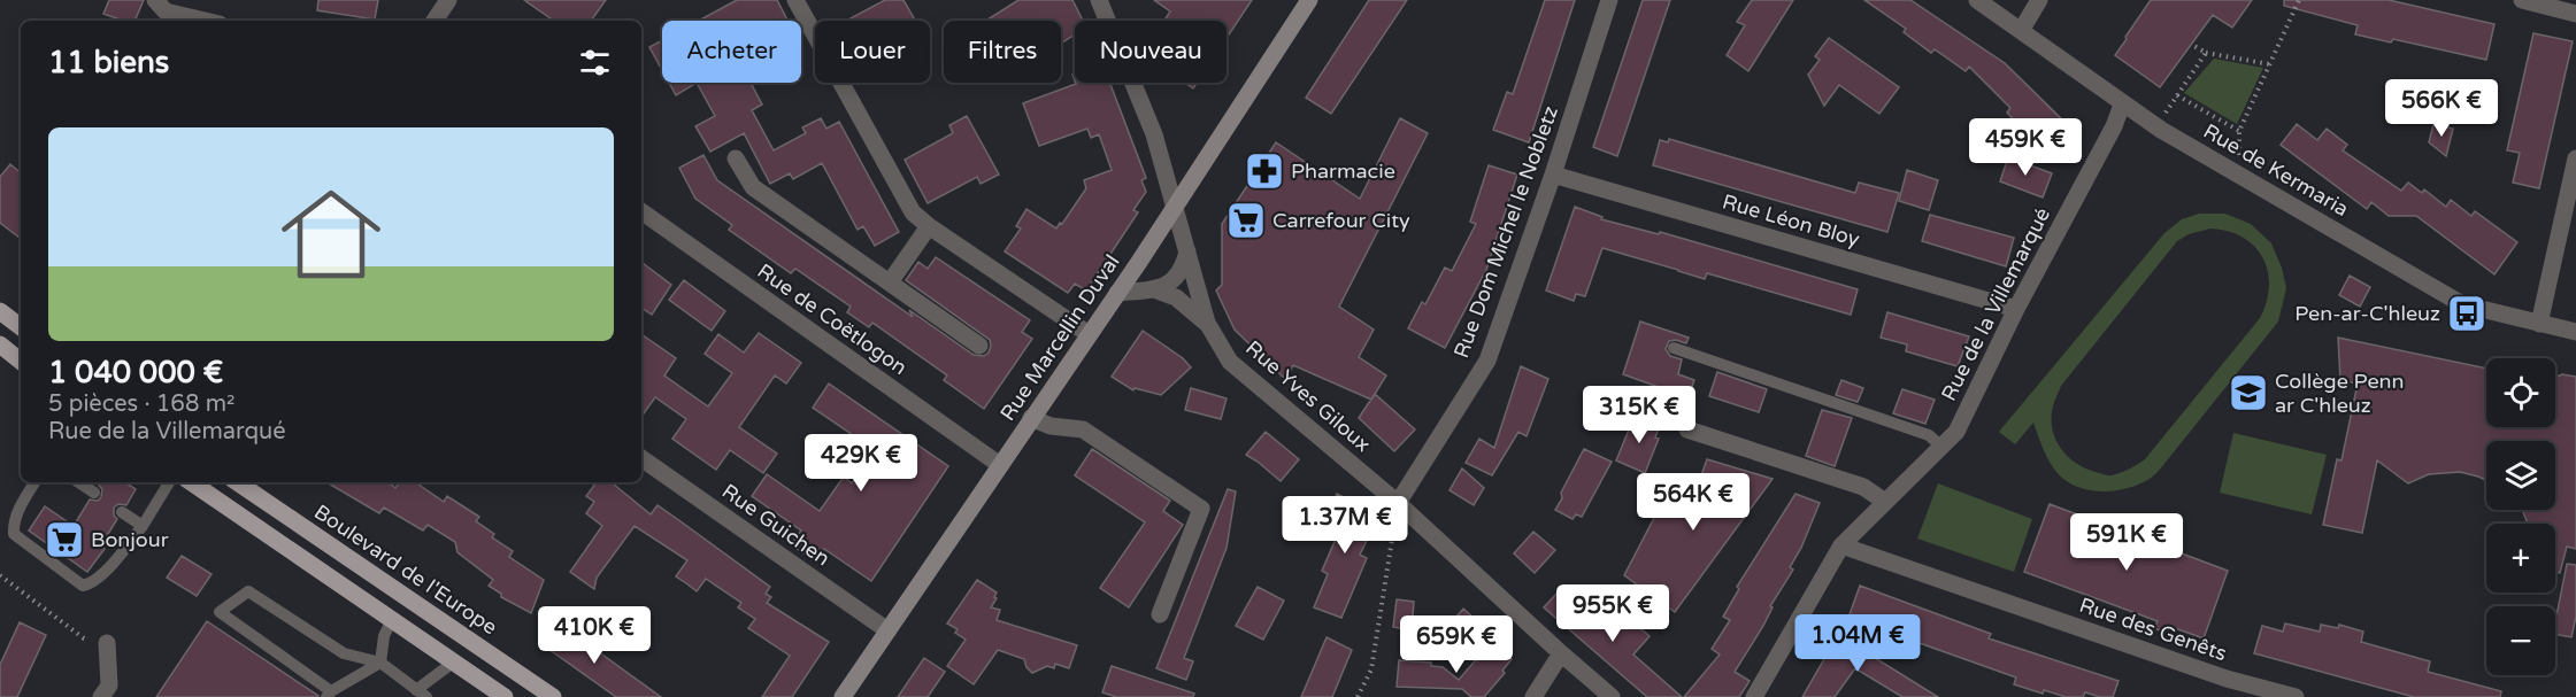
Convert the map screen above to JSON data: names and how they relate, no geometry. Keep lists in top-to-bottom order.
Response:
{
  "streets": {
    "main road": ["Rue Marcellin Duval", "Boulevard de l'Europe"],
    "street": [
      "Rue de Kermaria",
      "Rue Léon Bloy",
      "Rue Dom Michel le Nobletz",
      "Rue de la Villemarqué",
      "Rue de Coëtlogon",
      "Rue Yves Giloux",
      "Rue Guichen",
      "Rue des Genêts"
    ]
  },
  "crossings": [
    ["Rue de Kermaria", "Rue de la Villemarqué"],
    ["Rue Léon Bloy", "Rue Dom Michel le Nobletz"],
    ["Rue Léon Bloy", "Rue de la Villemarqué"],
    ["Rue Dom Michel le Nobletz", "Rue Yves Giloux"],
    ["Rue de la Villemarqué", "Rue des Genêts"],
    ["Rue de Coëtlogon", "Rue Marcellin Duval"],
    ["Rue Marcellin Duval", "Rue Yves Giloux"],
    ["Rue Marcellin Duval", "Rue Guichen"]
  ],
  "places": {
    "pharmacy": ["Pharmacie"],
    "supermarket": ["Carrefour City", "Bonjour"],
    "bus stop": ["Pen-ar-C'hleuz"],
    "school or university": ["Collège Penn ar C'hleuz"]
  },
  "page": {
    "chip": [
      "Acheter",
      "Louer",
      "Filtres",
      "Nouveau"
    ],
    "heading": "11 biens",
    "price": [
      "566K €",
      "459K €",
      "315K €",
      "429K €",
      "564K €",
      "1.37M €",
      "591K €",
      "955K €",
      "410K €",
      "1.04M €",
      "659K €"
    ],
    "list": [
      {
        "name": "1 040 000 €",
        "note": "5 pièces · 168 m² · Rue de la Villemarqué"
      }
    ],
    "map_buttons": ["+", "−"]
  }
}
